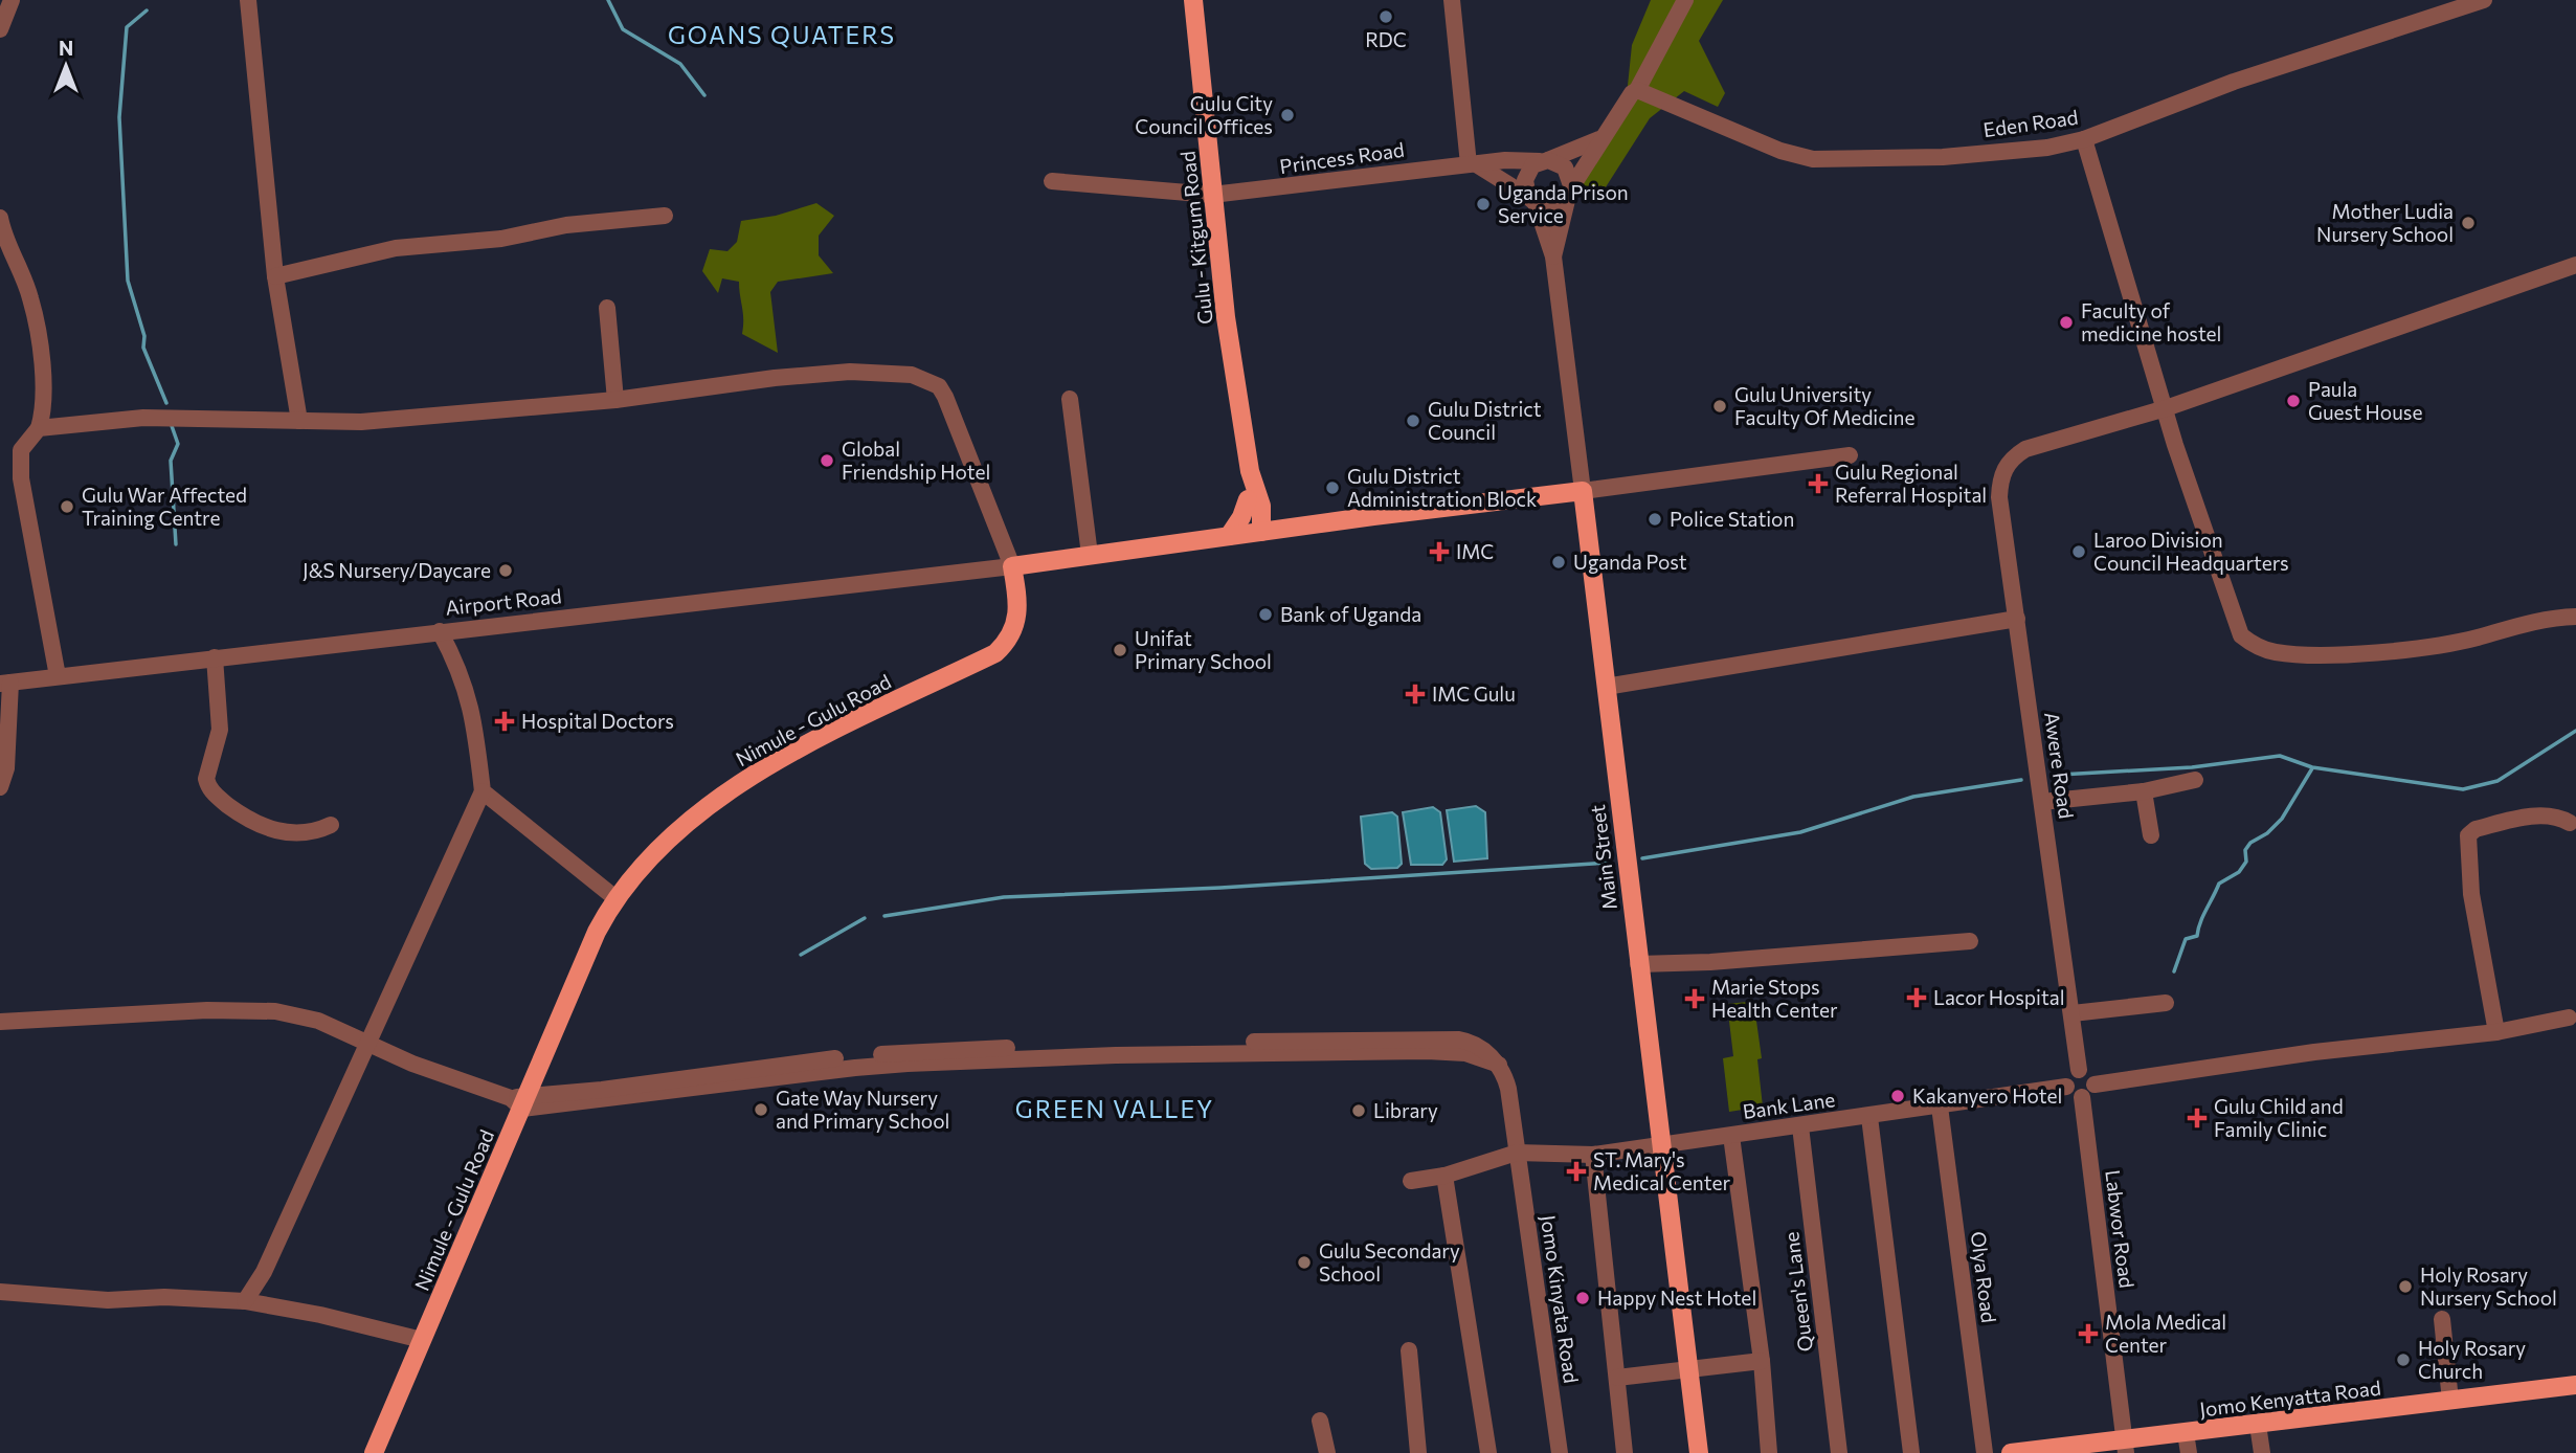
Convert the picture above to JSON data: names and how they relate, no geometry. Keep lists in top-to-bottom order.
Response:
{
  "streets": {
    "main road": [
      "Gulu - Kitgum Road",
      "Nimule - Gulu Road",
      "Main Street",
      "Jomo Kenyatta Road"
    ],
    "street": [
      "Eden Road",
      "Princess Road",
      "Airport Road",
      "Awere Road",
      "Bank Lane",
      "Labwor Road",
      "Olya Road",
      "Queen's Lane",
      "Jomo Kinyata Road"
    ]
  },
  "crossings": [
    ["Princess Road", "Gulu - Kitgum Road"],
    ["Airport Road", "Nimule - Gulu Road"],
    ["Nimule - Gulu Road", "Jomo Kinyata Road"],
    ["Awere Road", "Bank Lane"],
    ["Awere Road", "Labwor Road"],
    ["Main Street", "Bank Lane"],
    ["Bank Lane", "Labwor Road"],
    ["Bank Lane", "Olya Road"],
    ["Bank Lane", "Queen's Lane"],
    ["Bank Lane", "Jomo Kinyata Road"],
    ["Labwor Road", "Jomo Kenyatta Road"]
  ],
  "districts": ["GOANS QUATERS", "GREEN VALLEY"],
  "places": {
    "other": [
      "RDC",
      "Gulu City Council Offices",
      "Uganda Prison Service",
      "Mother Ludia Nursery School",
      "Faculty of medicine hostel",
      "Paula Guest House",
      "Gulu University Faculty Of Medicine",
      "Gulu District Council",
      "Global Friendship Hotel",
      "Gulu District Administration Block",
      "Gulu War Affected Training Centre",
      "Police Station",
      "Laroo Division Council Headquarters",
      "Uganda Post",
      "J&S Nursery/Daycare",
      "Bank of Uganda",
      "Unifat Primary School",
      "Kakanyero Hotel",
      "Gate Way Nursery and Primary School",
      "Library",
      "Gulu Secondary School",
      "Holy Rosary Nursery School",
      "Happy Nest Hotel",
      "Holy Rosary Church"
    ],
    "health": [
      "Gulu Regional Referral Hospital",
      "IMC",
      "IMC Gulu",
      "Hospital Doctors",
      "Lacor Hospital",
      "Marie Stops Health Center",
      "Gulu Child and Family Clinic",
      "ST. Mary's Medical Center",
      "Mola Medical Center"
    ]
  },
  "north": "top"
}
